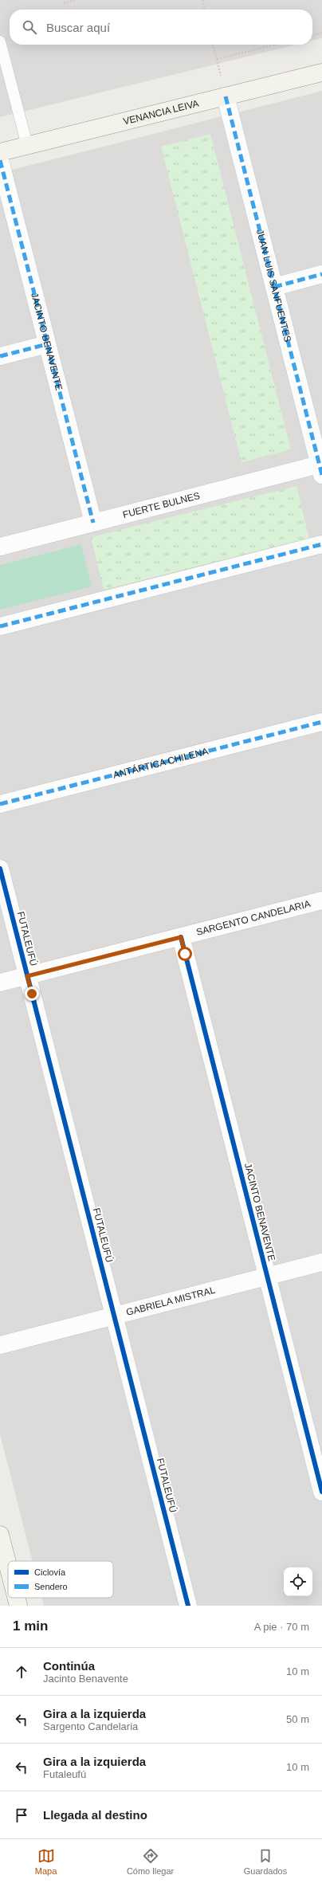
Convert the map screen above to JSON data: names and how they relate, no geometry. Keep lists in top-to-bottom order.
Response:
{
  "streets": {
    "street": [
      "VENANCIA LEIVA",
      "JUAN LUIS SANFUENTES",
      "JACINTO BENAVENTE",
      "FUERTE BULNES",
      "ANTÁRTICA CHILENA",
      "SARGENTO CANDELARIA",
      "FUTALEUFÚ",
      "GABRIELA MISTRAL"
    ]
  },
  "crossings": [
    ["VENANCIA LEIVA", "JUAN LUIS SANFUENTES"],
    ["JUAN LUIS SANFUENTES", "FUERTE BULNES"],
    ["JACINTO BENAVENTE", "FUERTE BULNES"],
    ["JACINTO BENAVENTE", "SARGENTO CANDELARIA"],
    ["JACINTO BENAVENTE", "GABRIELA MISTRAL"],
    ["SARGENTO CANDELARIA", "FUTALEUFÚ"],
    ["FUTALEUFÚ", "GABRIELA MISTRAL"]
  ],
  "legend": ["Ciclovía", "Sendero"],
  "page": {
    "search": "Buscar aquí",
    "heading": ["1 min", "A pie · 70 m"],
    "list": [
      ["Continúa", "Jacinto Benavente", "10 m"],
      ["Gira a la izquierda", "Sargento Candelaria", "50 m"],
      ["Gira a la izquierda", "Futaleufú", "10 m"],
      "Llegada al destino"
    ],
    "nav": ["Mapa", "Cómo llegar", "Guardados"]
  }
}
